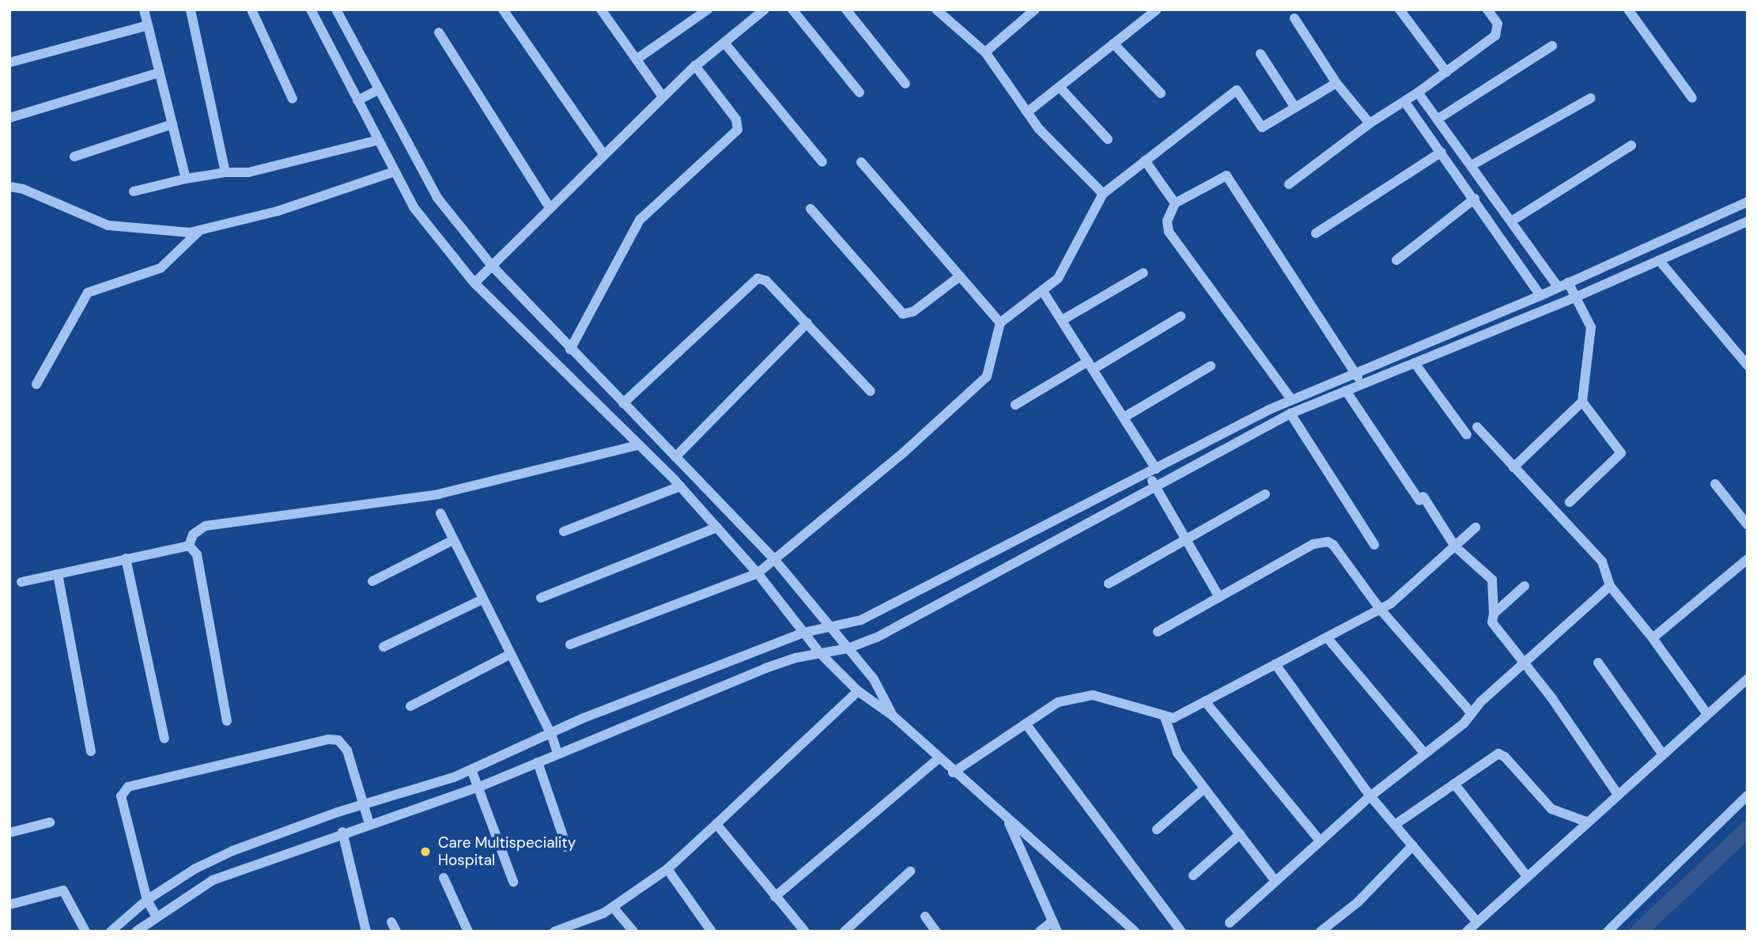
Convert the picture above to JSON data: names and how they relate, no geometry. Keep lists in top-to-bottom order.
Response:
{
  "places": ["Care Multispeciality Hospital"]
}
